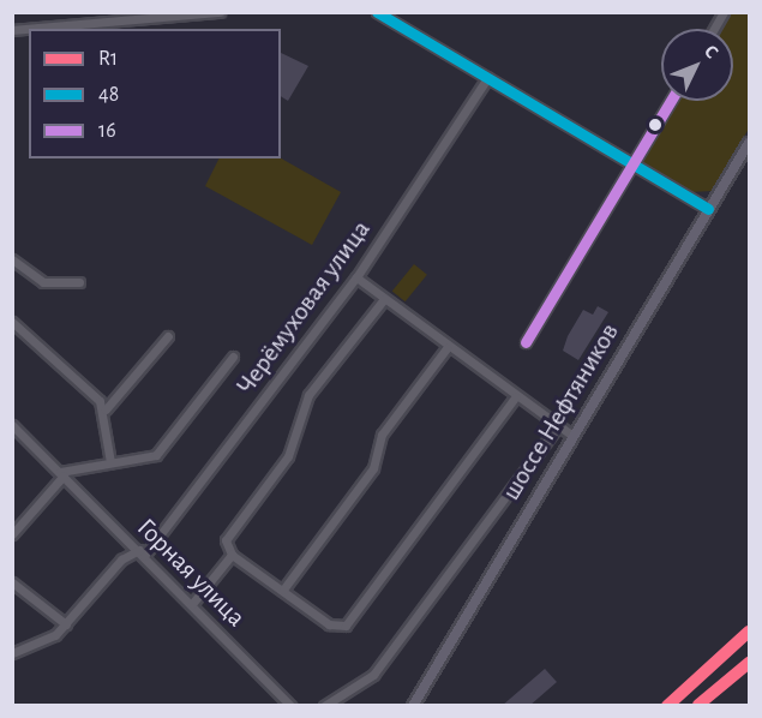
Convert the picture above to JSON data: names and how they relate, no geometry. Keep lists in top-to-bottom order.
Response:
{
  "streets": {
    "main road": ["шоссе Нефтяников"],
    "street": ["Черёмуховая улица", "Горная улица"]
  },
  "crossings": [
    ["Черёмуховая улица", "Горная улица"]
  ],
  "lines": ["transit line 48", "transit line 16", "transit line R1"],
  "legend": ["R1", "48", "16"],
  "north": "top right"
}
